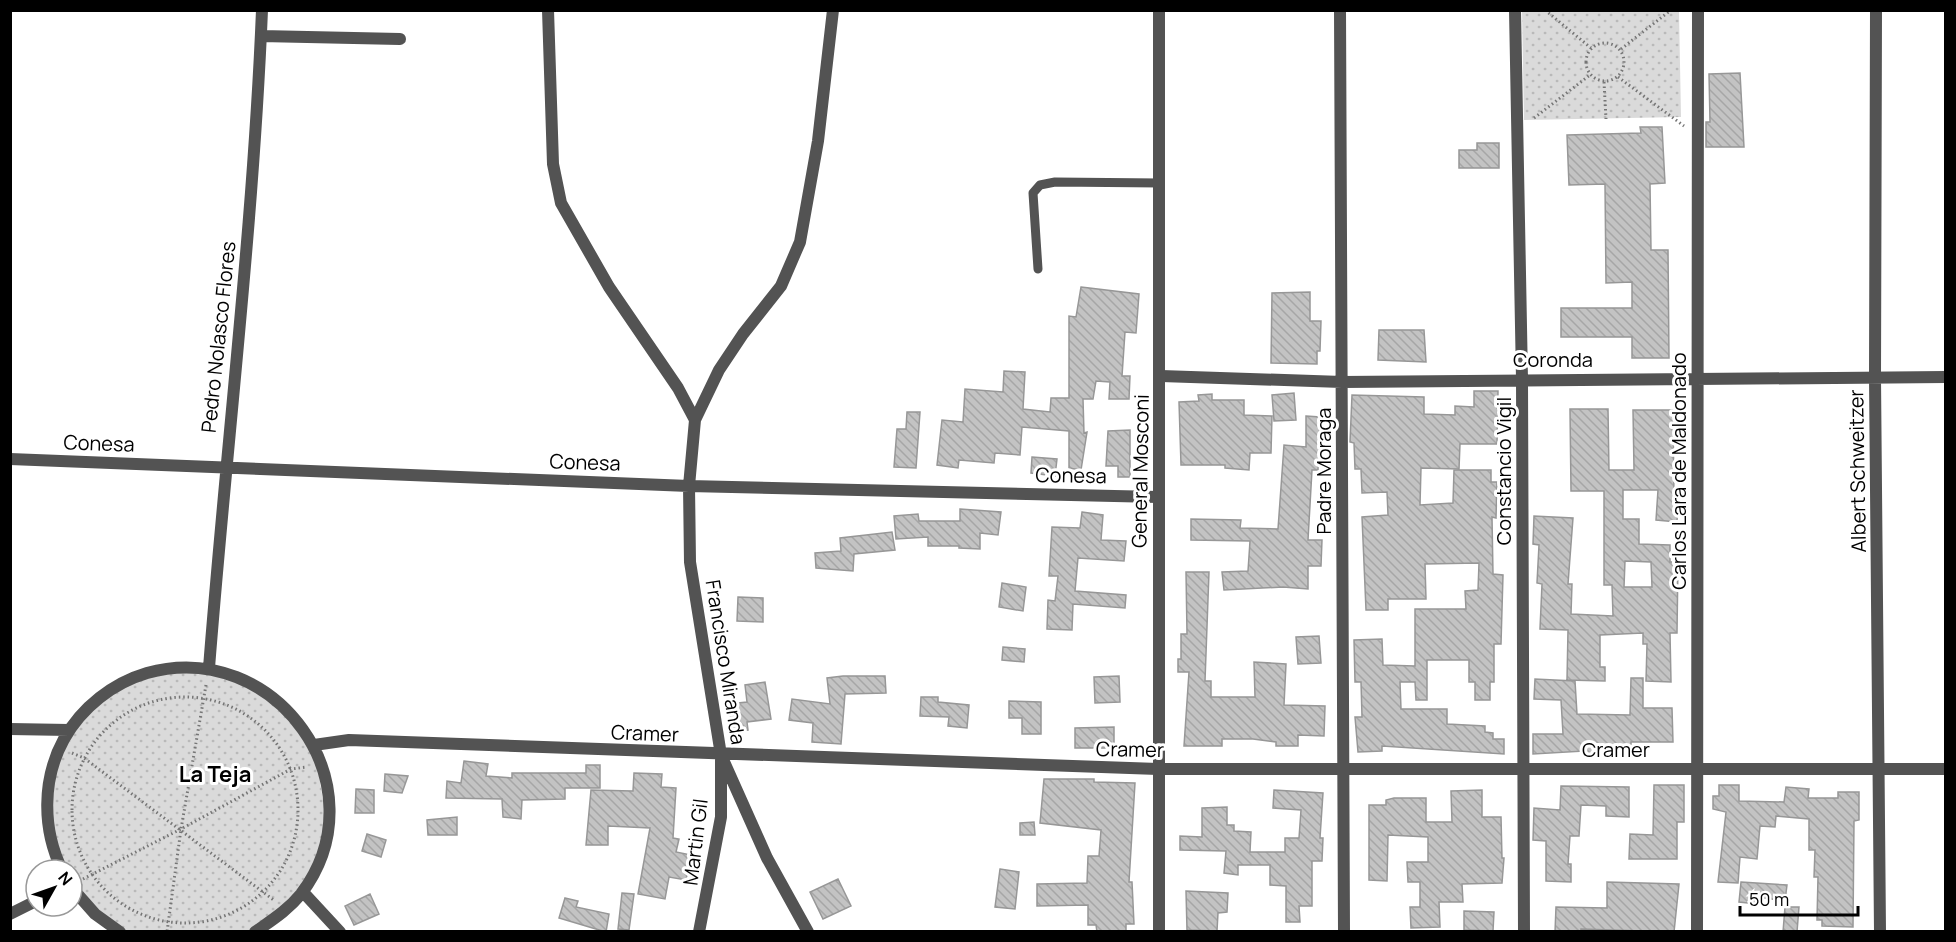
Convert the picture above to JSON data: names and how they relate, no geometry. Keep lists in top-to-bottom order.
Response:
{
  "streets": {
    "street": [
      "Pedro Nolasco Flores",
      "Coronda",
      "Conesa",
      "General Mosconi",
      "Padre Moraga",
      "Constancio Vigil",
      "Carlos Lara de Maldonado",
      "Albert Schweitzer",
      "Francisco Miranda",
      "Cramer",
      "Martin Gil"
    ]
  },
  "crossings": [
    ["Pedro Nolasco Flores", "Conesa"],
    ["Coronda", "General Mosconi"],
    ["Coronda", "Padre Moraga"],
    ["Coronda", "Constancio Vigil"],
    ["Coronda", "Carlos Lara de Maldonado"],
    ["Coronda", "Albert Schweitzer"],
    ["Conesa", "General Mosconi"],
    ["Conesa", "Francisco Miranda"],
    ["General Mosconi", "Cramer"],
    ["Padre Moraga", "Cramer"],
    ["Constancio Vigil", "Cramer"],
    ["Carlos Lara de Maldonado", "Cramer"],
    ["Albert Schweitzer", "Cramer"],
    ["Francisco Miranda", "Cramer"],
    ["Francisco Miranda", "Martin Gil"],
    ["Cramer", "Martin Gil"]
  ],
  "districts": ["La Teja"],
  "scale_bar": "50 m",
  "north": "top right"
}
